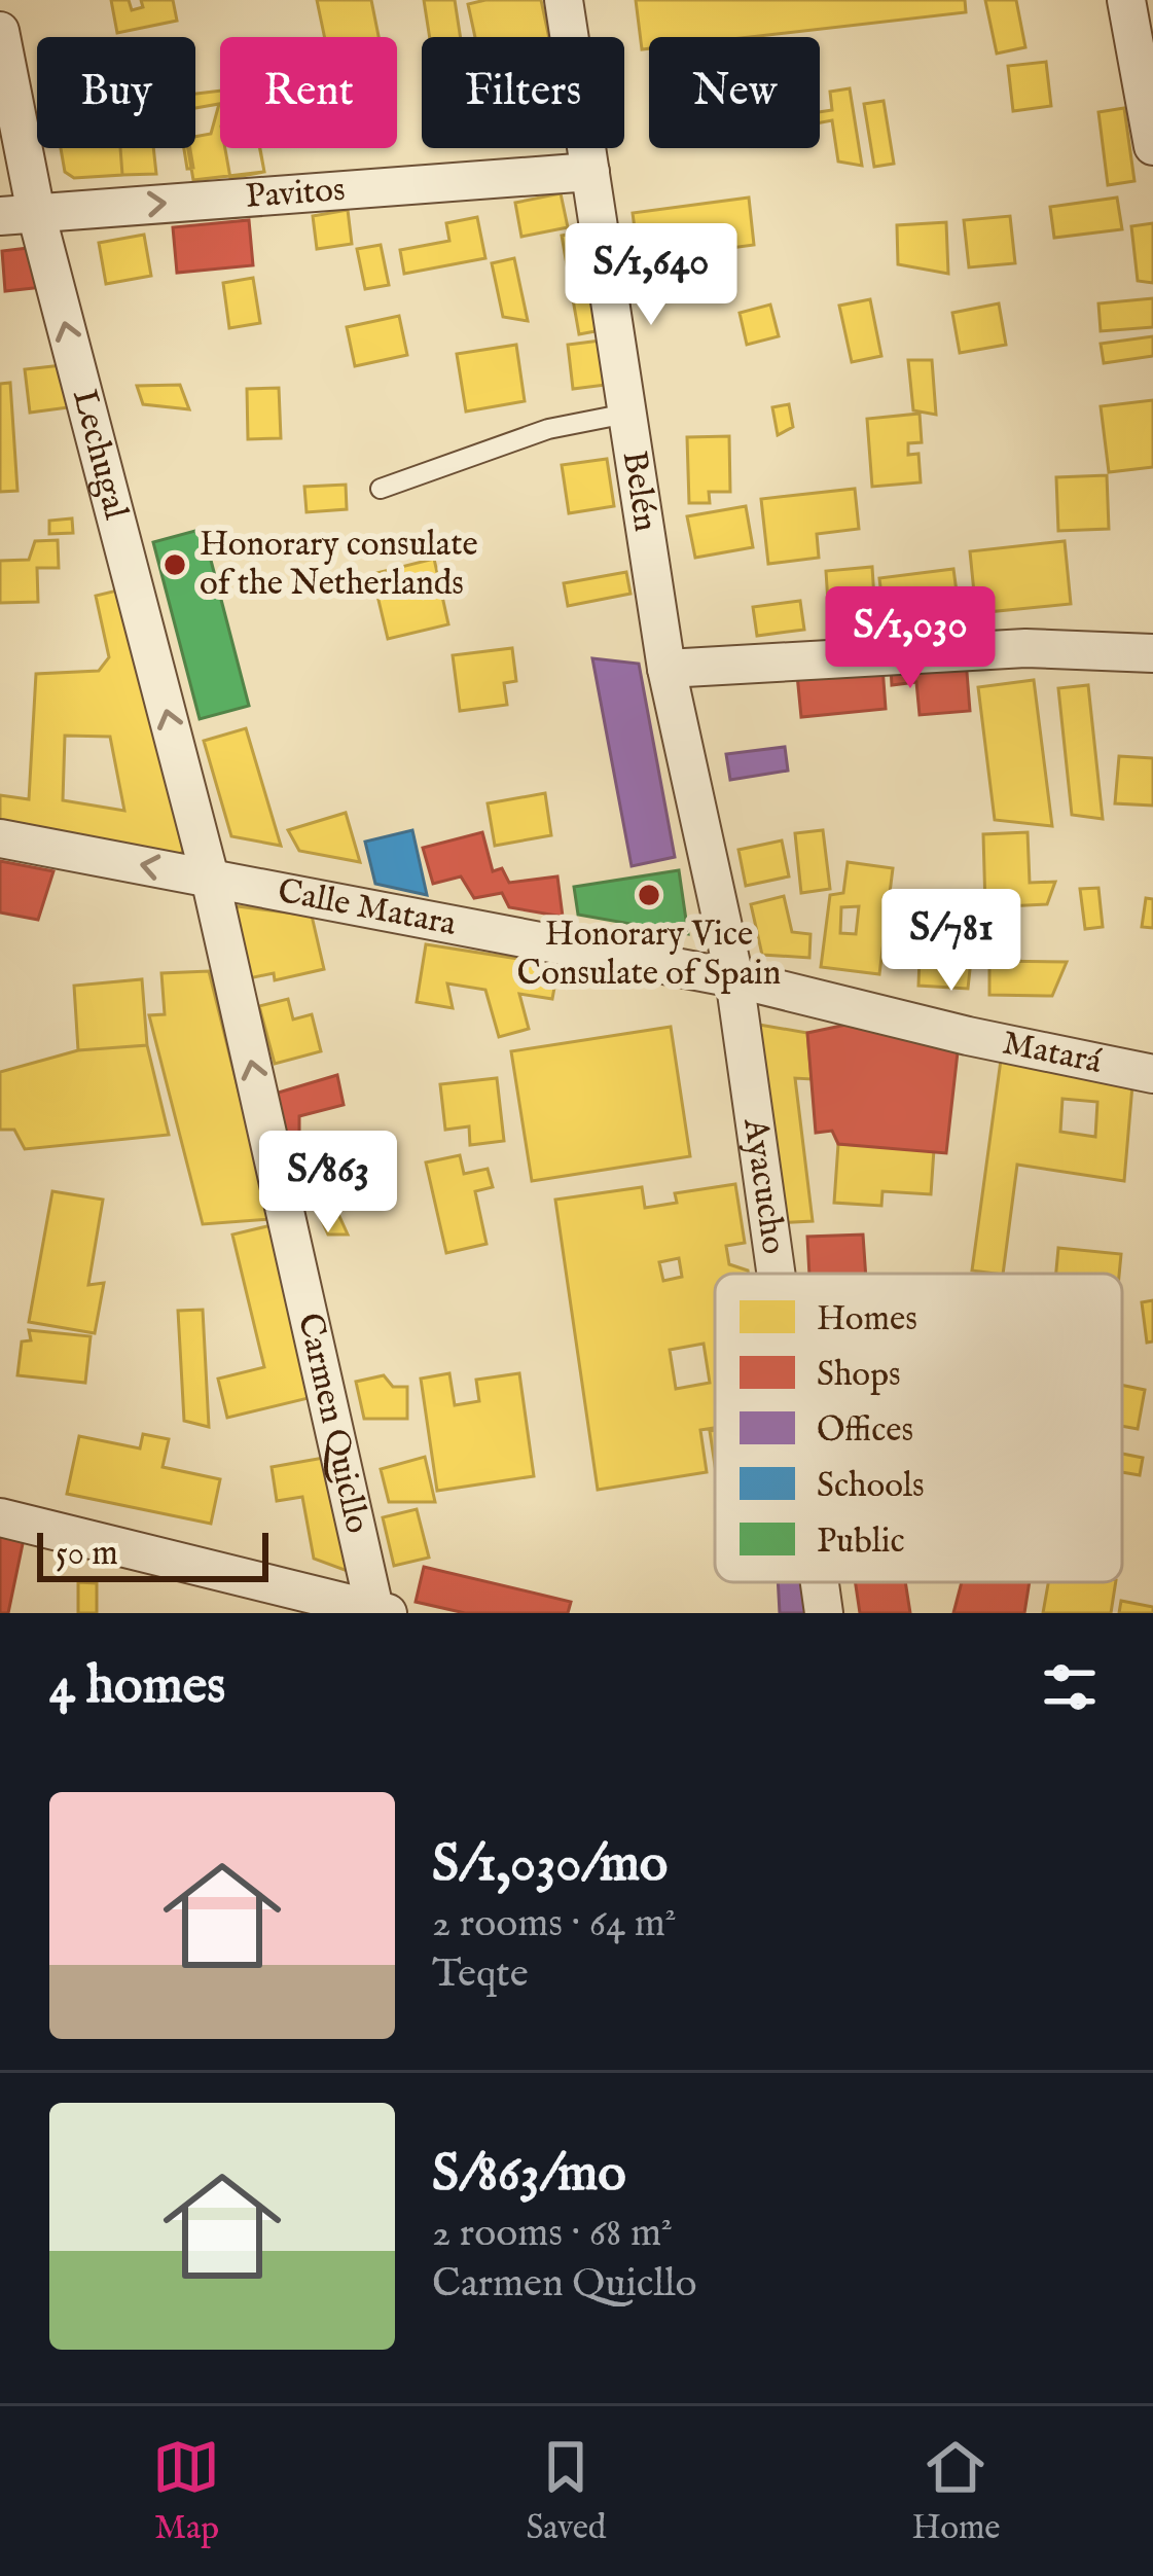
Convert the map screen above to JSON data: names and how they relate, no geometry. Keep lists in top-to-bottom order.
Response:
{
  "streets": {
    "street": [
      "Pavitos",
      "Lechugal",
      "Belén",
      "Calle Matara",
      "Matará",
      "Ayacucho",
      "Carmen Quicllo"
    ]
  },
  "crossings": [
    ["Pavitos", "Lechugal"],
    ["Pavitos", "Belén"],
    ["Lechugal", "Calle Matara"],
    ["Lechugal", "Carmen Quicllo"],
    ["Belén", "Calle Matara"],
    ["Belén", "Matará"],
    ["Belén", "Ayacucho"],
    ["Calle Matara", "Matará"],
    ["Calle Matara", "Ayacucho"],
    ["Calle Matara", "Carmen Quicllo"],
    ["Matará", "Ayacucho"]
  ],
  "one_way": ["Pavitos", "Lechugal", "Carmen Quicllo"],
  "places": ["Honorary consulate of the Netherlands", "Honorary Vice Consulate of Spain"],
  "legend": [
    "Homes",
    "Shops",
    "Offices",
    "Schools",
    "Public"
  ],
  "scale_bar": "50 m",
  "page": {
    "chip": [
      "Buy",
      "Rent",
      "Filters",
      "New"
    ],
    "price": [
      "S/1,640",
      "S/1,030",
      "S/781",
      "S/863"
    ],
    "scale": "50 m",
    "heading": "4 homes",
    "list": [
      {
        "name": "S/1,030/mo",
        "note": "2 rooms · 64 m² · Teqte"
      },
      {
        "name": "S/863/mo",
        "note": "2 rooms · 68 m² · Carmen Quicllo"
      }
    ],
    "tabs": ["Map", "Saved", "Home"]
  }
}
